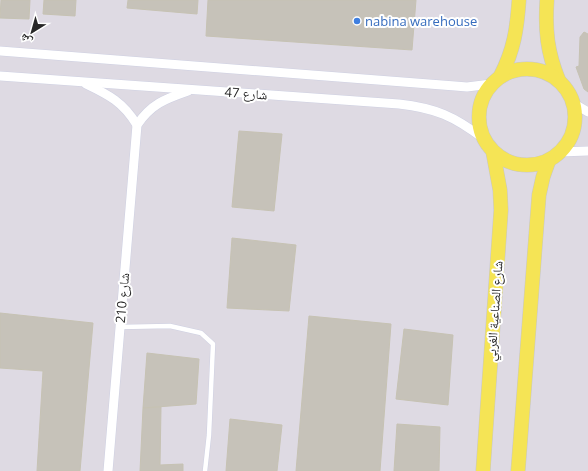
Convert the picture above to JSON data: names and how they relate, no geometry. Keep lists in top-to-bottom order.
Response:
{
  "streets": {
    "main road": ["شارع الصناعية الغربي"],
    "street": ["شارع 47", "شارع 210"]
  },
  "crossings": [
    ["شارع 47", "شارع الصناعية الغربي"]
  ],
  "places": ["nabina warehouse"],
  "north": "bottom left"
}
